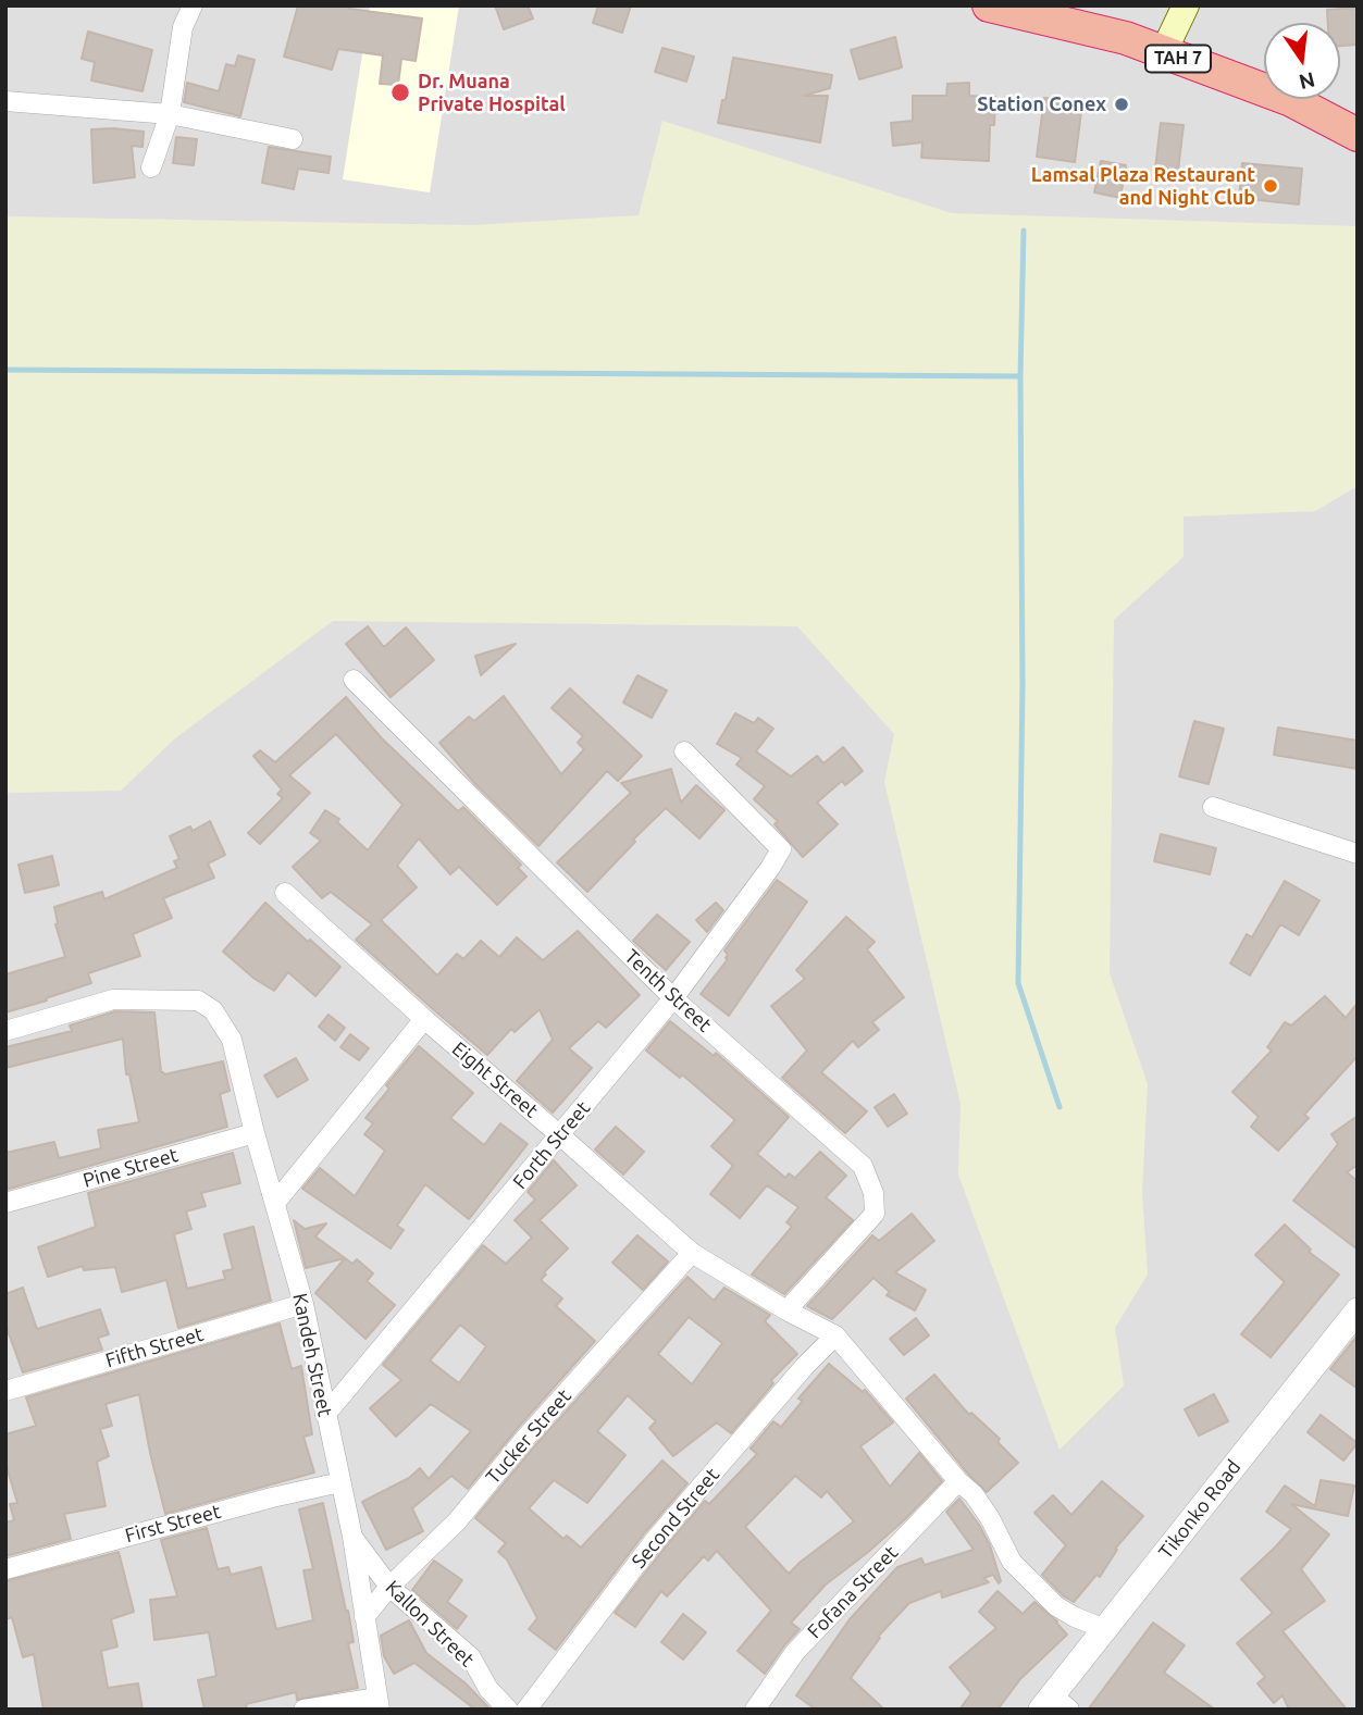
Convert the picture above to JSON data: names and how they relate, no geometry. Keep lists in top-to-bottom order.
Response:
{
  "streets": {
    "highway": ["TAH 7"],
    "street": [
      "Tenth Street",
      "Eight Street",
      "Forth Street",
      "Pine Street",
      "Fifth Street",
      "Kandeh Street",
      "Tucker Street",
      "Tikonko Road",
      "Second Street",
      "First Street",
      "Fofana Street",
      "Kallon Street"
    ]
  },
  "crossings": [
    ["Tenth Street", "Eight Street"],
    ["Tenth Street", "Forth Street"],
    ["Eight Street", "Forth Street"],
    ["Eight Street", "Tucker Street"],
    ["Eight Street", "Second Street"],
    ["Forth Street", "Kandeh Street"],
    ["Pine Street", "Kandeh Street"],
    ["Fifth Street", "Kandeh Street"],
    ["Kandeh Street", "Tucker Street"],
    ["Kandeh Street", "First Street"],
    ["Kandeh Street", "Kallon Street"],
    ["Tucker Street", "Kallon Street"]
  ],
  "places": ["Dr. Muana Private Hospital", "Station Conex", "Lamsal Plaza Restaurant and Night Club"],
  "north": "bottom"
}
